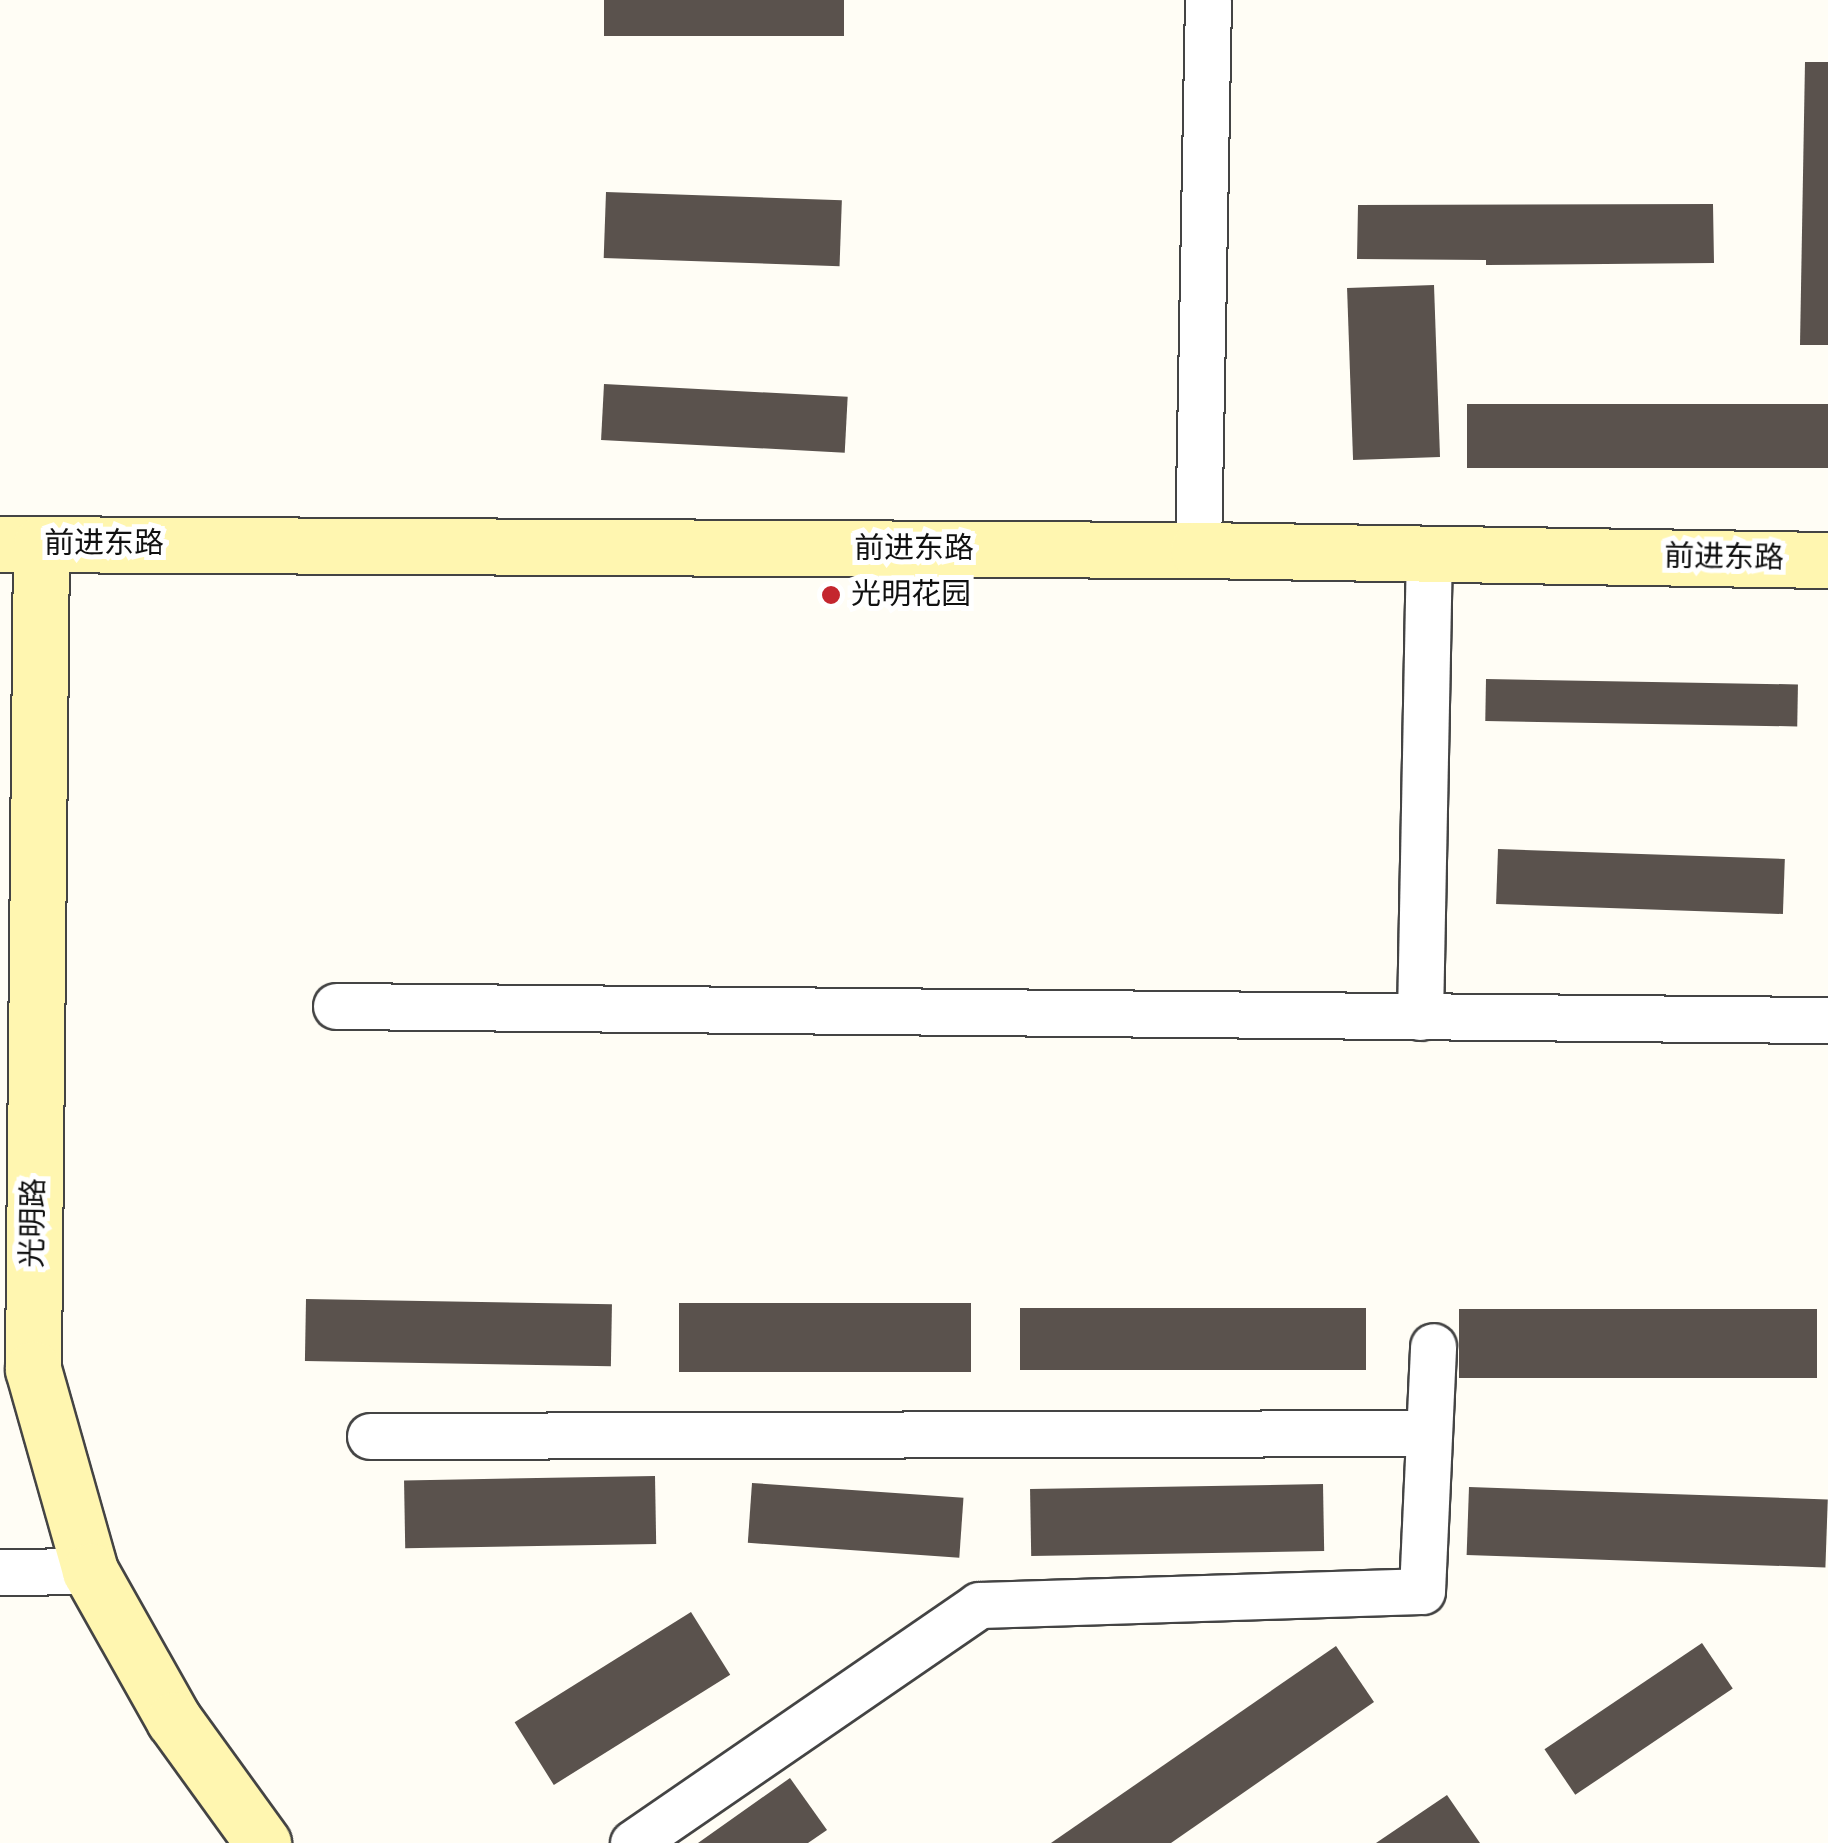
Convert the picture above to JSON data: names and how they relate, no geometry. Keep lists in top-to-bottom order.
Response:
{
  "streets": {
    "main road": ["前进东路", "光明路"]
  },
  "crossings": [
    ["前进东路", "光明路"]
  ],
  "places": ["光明花园"]
}
